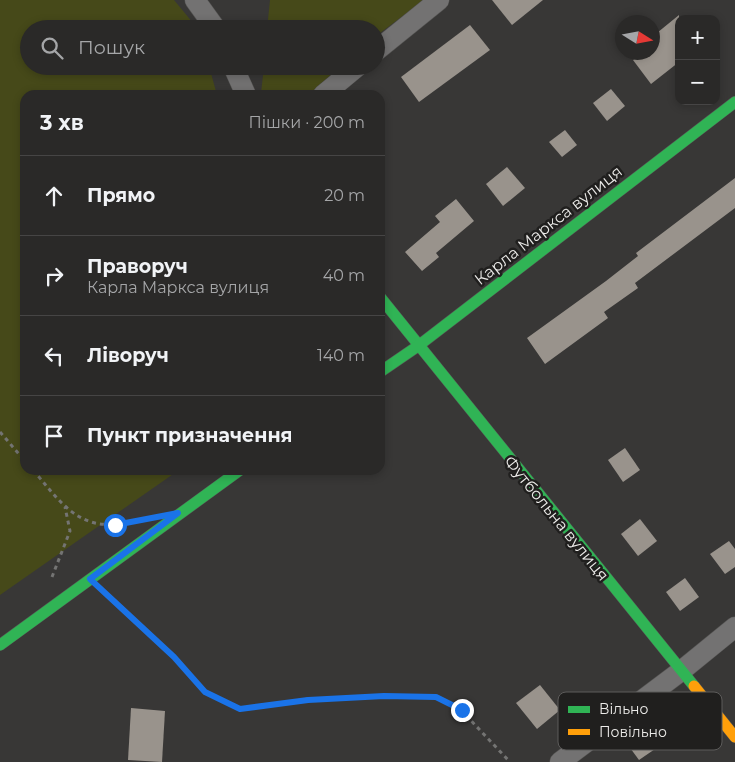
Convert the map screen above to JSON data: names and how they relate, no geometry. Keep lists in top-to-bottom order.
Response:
{
  "streets": {
    "street": ["Карла Маркса вулиця", "Футбольна вулиця"]
  },
  "crossings": [
    ["Карла Маркса вулиця", "Футбольна вулиця"]
  ],
  "legend": ["Вільно", "Повільно"],
  "north": "right",
  "page": {
    "map_buttons": ["+", "−"],
    "search": "Пошук",
    "heading": ["3 хв", "Пішки · 200 m"],
    "list": [
      ["Прямо", "20 m"],
      ["Праворуч", "Карла Маркса вулиця", "40 m"],
      ["Ліворуч", "140 m"],
      "Пункт призначення"
    ]
  }
}
